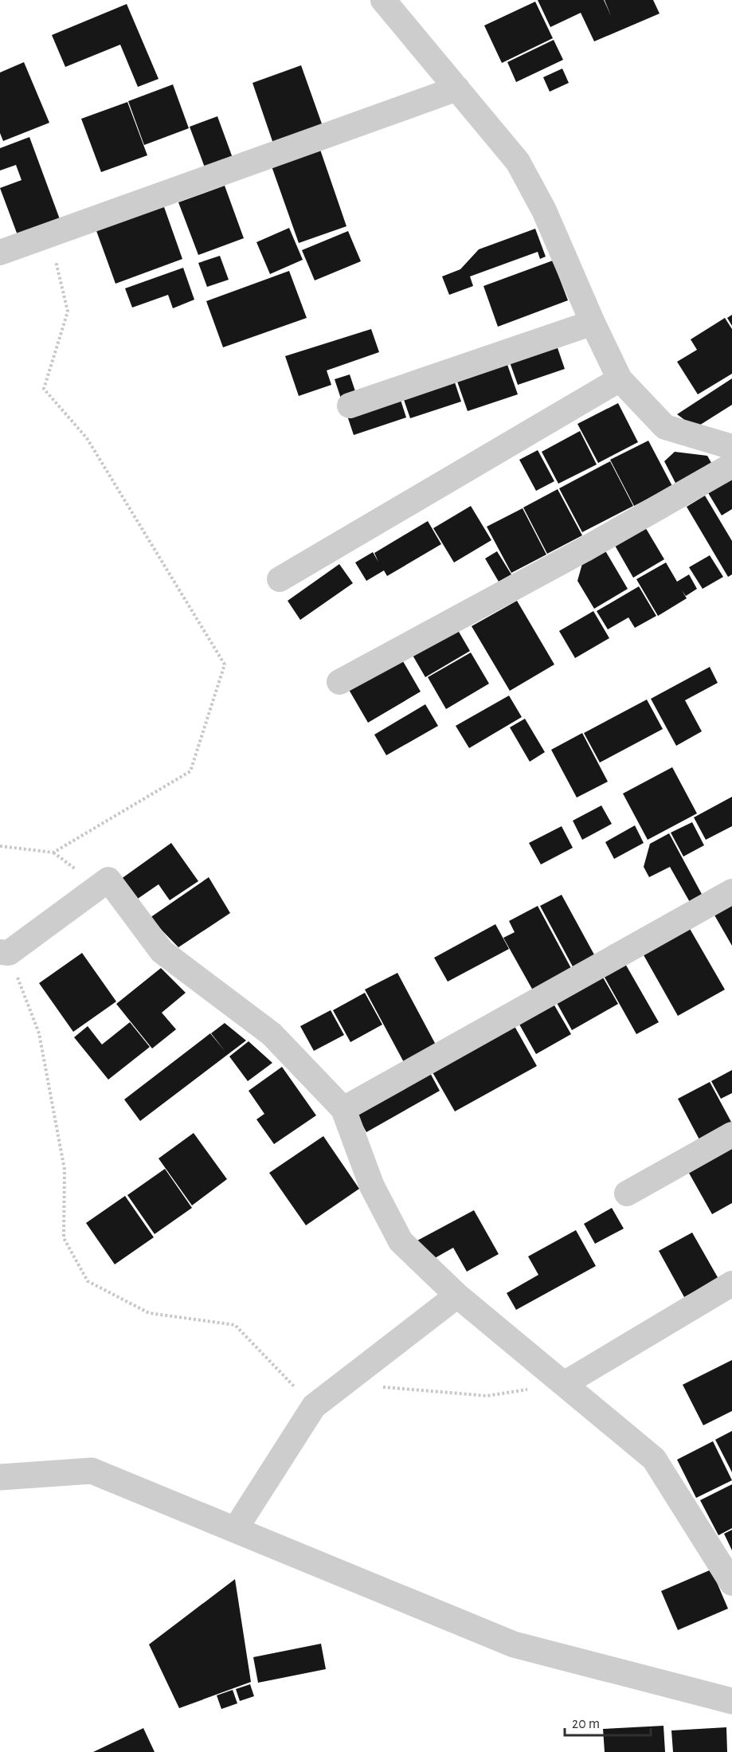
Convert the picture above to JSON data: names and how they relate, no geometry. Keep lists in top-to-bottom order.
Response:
{
  "scale_bar": "20 m"
}
